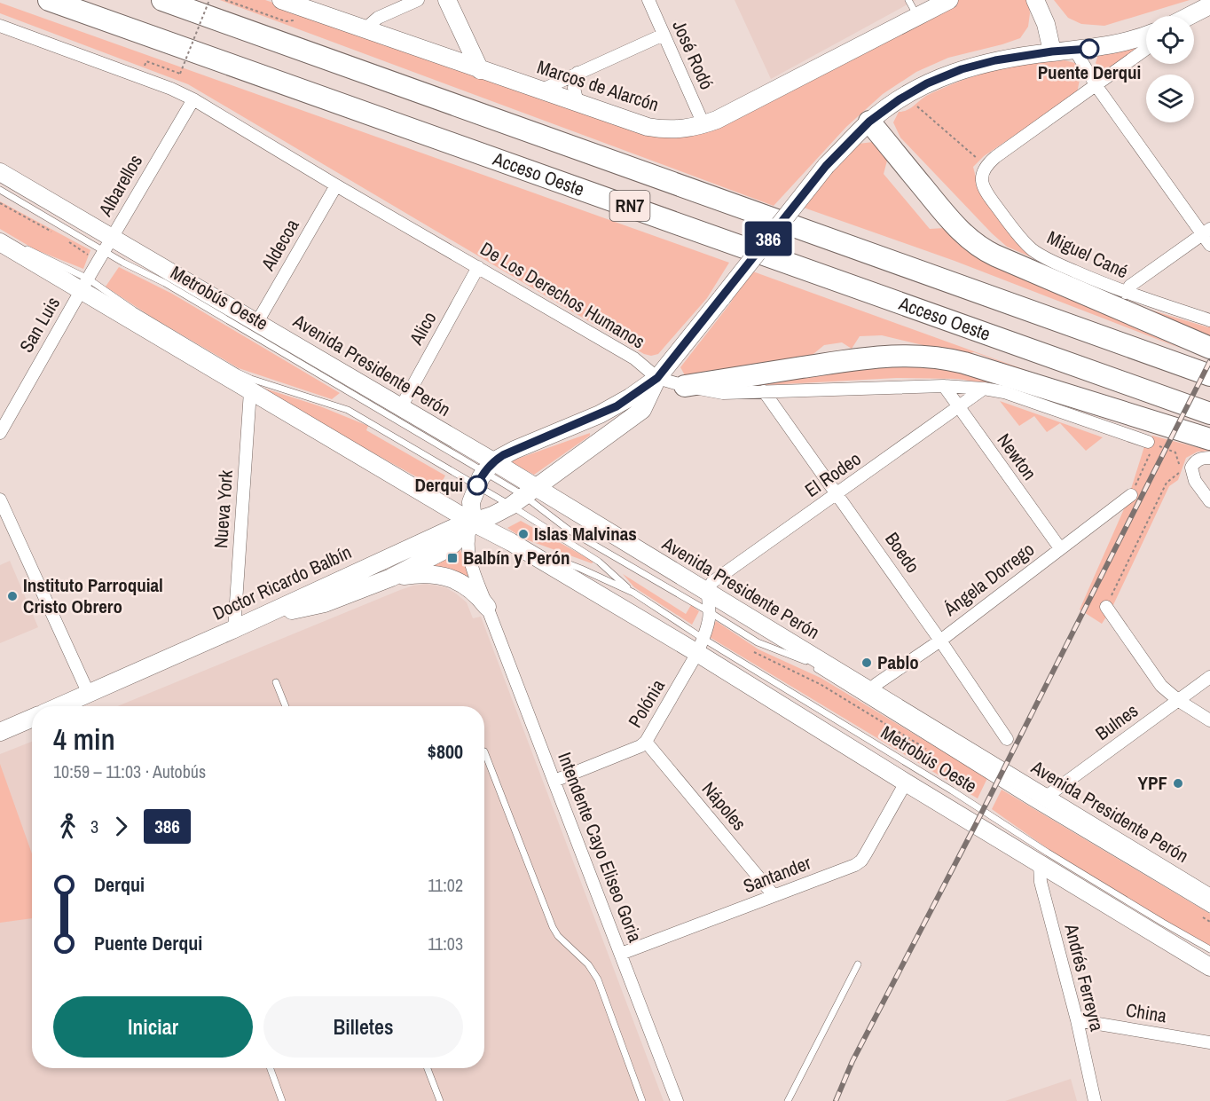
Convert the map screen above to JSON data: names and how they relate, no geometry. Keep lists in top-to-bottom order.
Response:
{
  "streets": {
    "highway": ["Acceso Oeste", "RN7"],
    "main road": ["Marcos de Alarcón", "Avenida Presidente Perón", "Doctor Ricardo Balbín"],
    "street": [
      "José Rodó",
      "Albarellos",
      "Aldecoa",
      "Miguel Cané",
      "De Los Derechos Humanos",
      "San Luis",
      "Alico",
      "Newton",
      "El Rodeo",
      "Nueva York",
      "Boedo",
      "Ángela Dorrego",
      "Polónia",
      "Bulnes",
      "Nápoles",
      "Intendente Cayo Eliseo Goria",
      "Santander",
      "Andrés Ferreyra",
      "China"
    ],
    "lane": ["Metrobús Oeste"]
  },
  "crossings": [
    ["José Rodó", "Marcos de Alarcón"],
    ["Albarellos", "De Los Derechos Humanos"],
    ["Albarellos", "Metrobús Oeste"],
    ["Albarellos", "San Luis"],
    ["Albarellos", "Avenida Presidente Perón"],
    ["Aldecoa", "De Los Derechos Humanos"],
    ["Aldecoa", "Avenida Presidente Perón"],
    ["De Los Derechos Humanos", "Alico"],
    ["De Los Derechos Humanos", "Newton"],
    ["De Los Derechos Humanos", "El Rodeo"],
    ["De Los Derechos Humanos", "Boedo"],
    ["De Los Derechos Humanos", "Doctor Ricardo Balbín"],
    ["Metrobús Oeste", "San Luis"],
    ["Metrobús Oeste", "Avenida Presidente Perón"],
    ["Metrobús Oeste", "El Rodeo"],
    ["Metrobús Oeste", "Doctor Ricardo Balbín"],
    ["Metrobús Oeste", "Polónia"],
    ["Alico", "Avenida Presidente Perón"],
    ["Avenida Presidente Perón", "El Rodeo"],
    ["Avenida Presidente Perón", "Ángela Dorrego"],
    ["Avenida Presidente Perón", "Doctor Ricardo Balbín"],
    ["Avenida Presidente Perón", "Bulnes"],
    ["Newton", "El Rodeo"],
    ["Newton", "Ángela Dorrego"],
    ["El Rodeo", "Boedo"],
    ["Nueva York", "Doctor Ricardo Balbín"],
    ["Boedo", "Ángela Dorrego"],
    ["Doctor Ricardo Balbín", "Intendente Cayo Eliseo Goria"],
    ["Polónia", "Nápoles"],
    ["Polónia", "Intendente Cayo Eliseo Goria"],
    ["Nápoles", "Santander"],
    ["Intendente Cayo Eliseo Goria", "Santander"],
    ["Andrés Ferreyra", "China"]
  ],
  "places": {
    "other": [
      "Puente Derqui",
      "Derqui",
      "Islas Malvinas",
      "Instituto Parroquial Cristo Obrero",
      "Pablo",
      "YPF"
    ],
    "transit": ["Balbín y Perón"]
  },
  "lines": ["bus line 386"],
  "page": {
    "on_map": "386",
    "heading": ["4 min", "10:59 – 11:03 · Autobús", "$800"],
    "legs": ["3", "386"],
    "list": [
      {
        "name": "Derqui",
        "value": "11:02"
      },
      {
        "name": "Puente Derqui",
        "value": "11:03"
      }
    ],
    "buttons": ["Iniciar", "Billetes"]
  }
}
